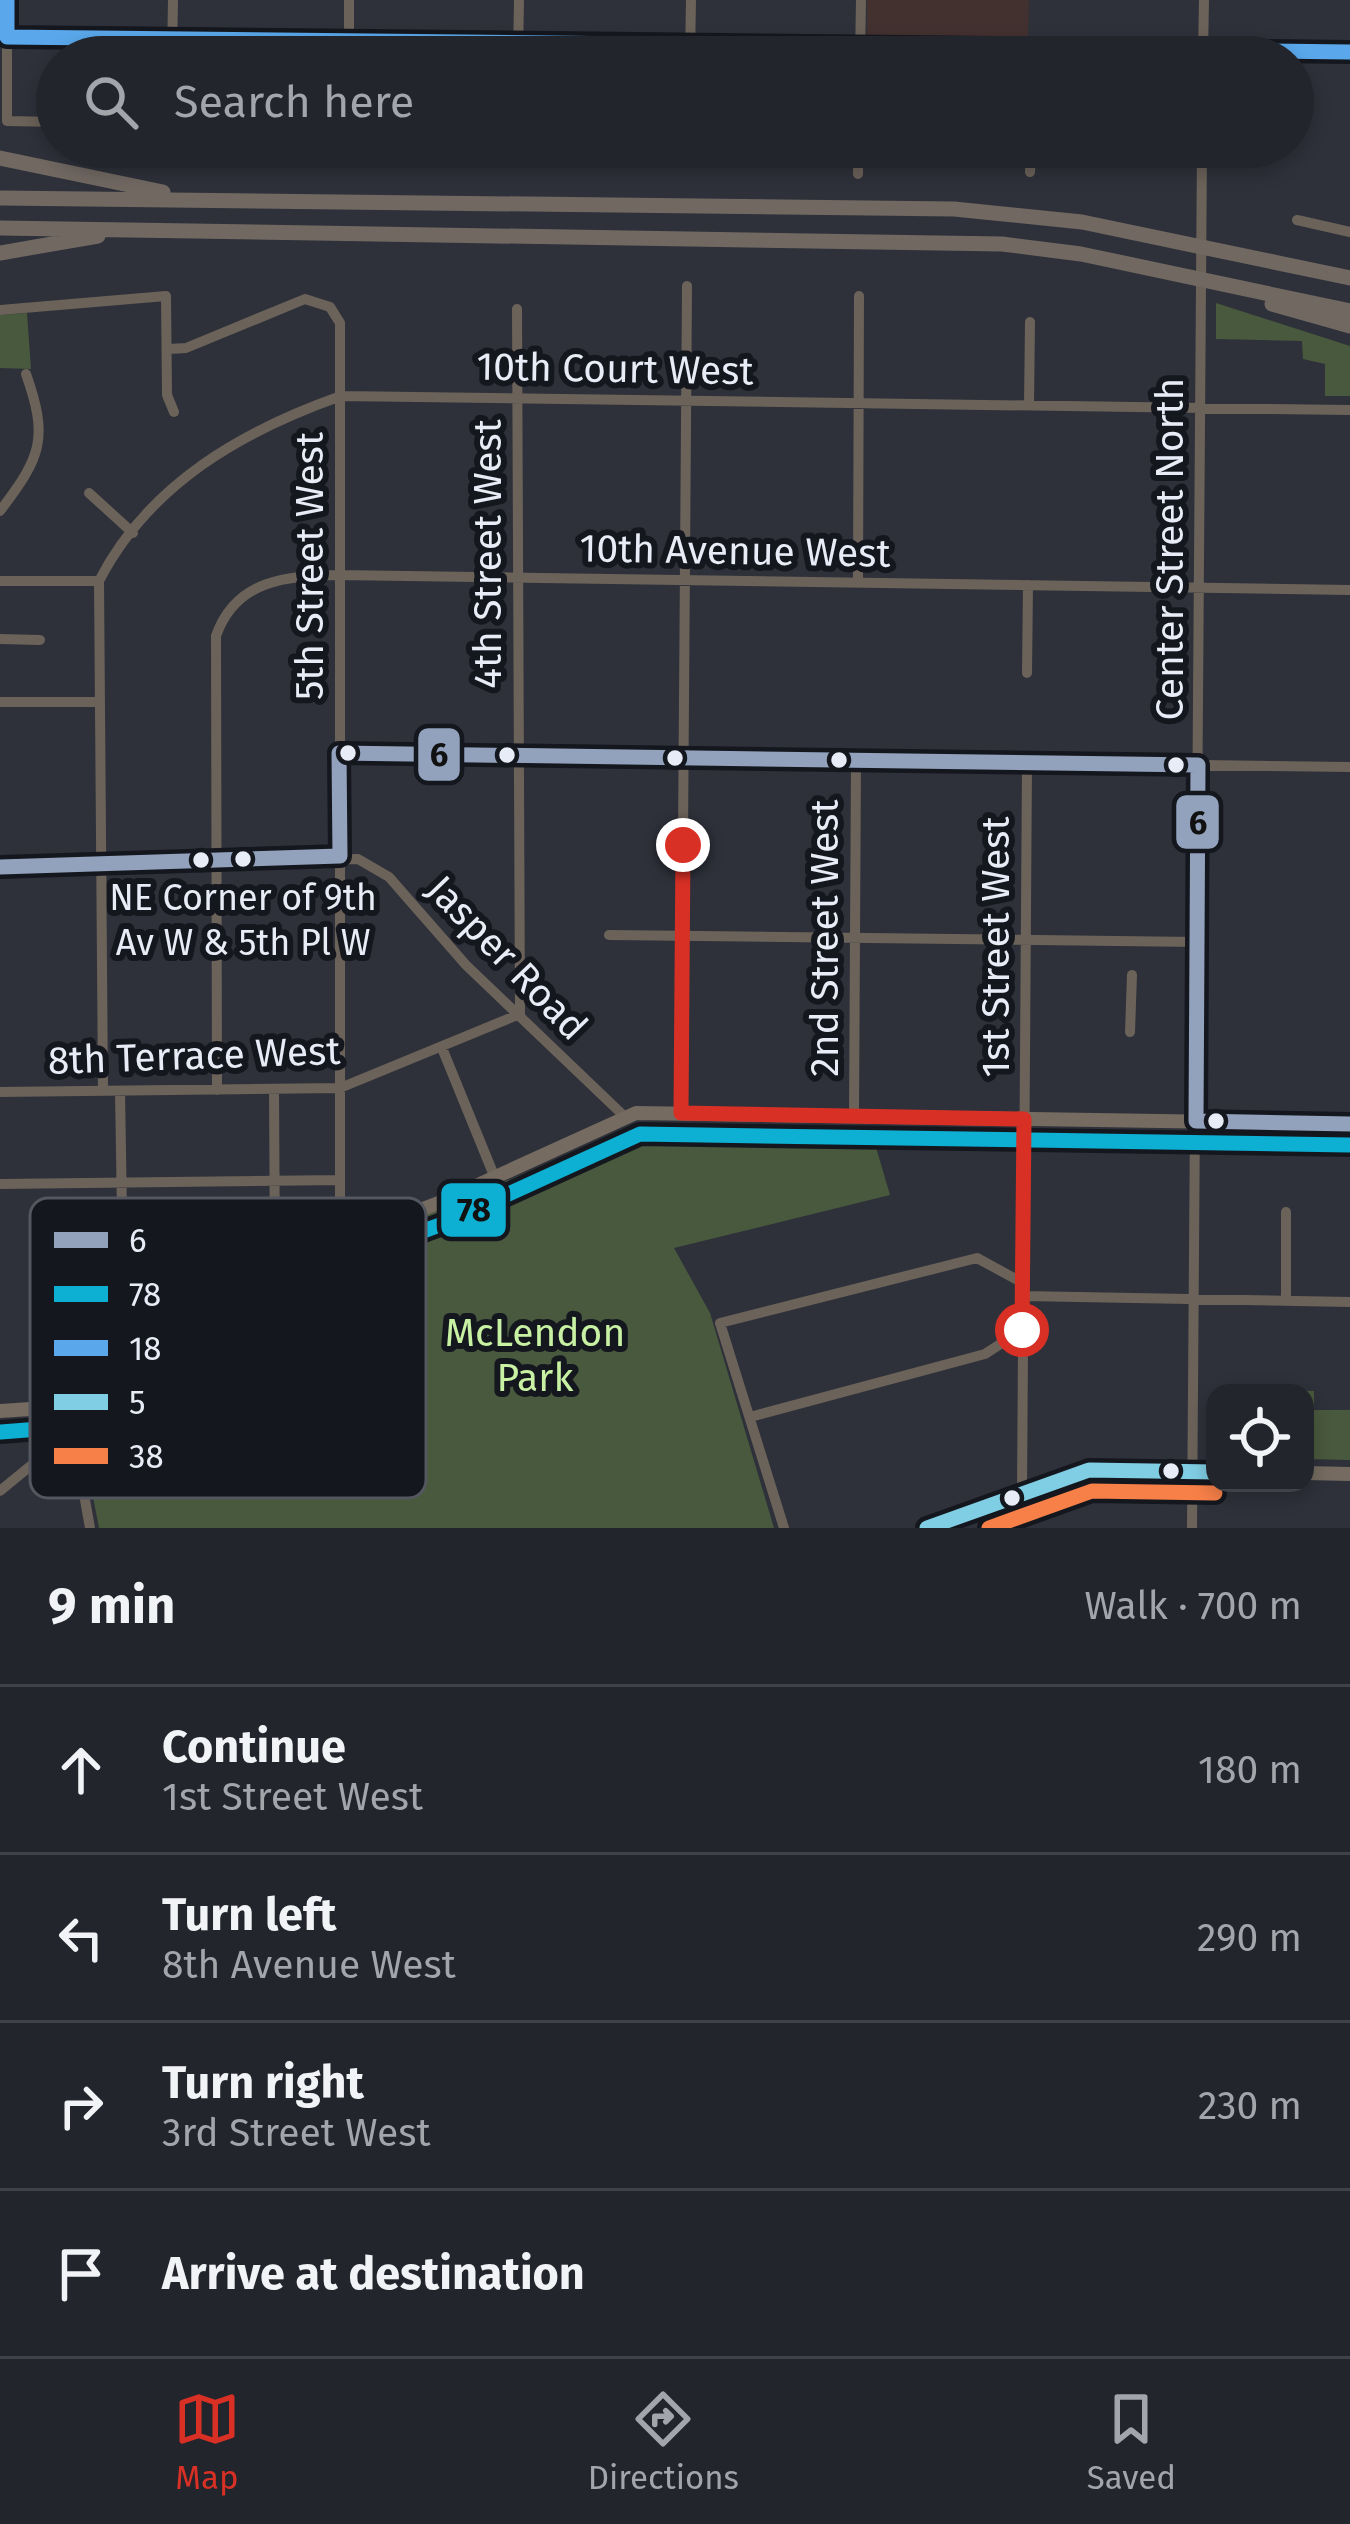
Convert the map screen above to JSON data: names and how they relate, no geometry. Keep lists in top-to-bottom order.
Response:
{
  "streets": {
    "street": [
      "10th Court West",
      "Center Street North",
      "10th Avenue West",
      "4th Street West",
      "5th Street West",
      "2nd Street West",
      "1st Street West",
      "Jasper Road",
      "8th Terrace West"
    ]
  },
  "crossings": [
    ["10th Court West", "Center Street North"],
    ["10th Court West", "4th Street West"],
    ["10th Court West", "5th Street West"],
    ["Center Street North", "10th Avenue West"],
    ["10th Avenue West", "4th Street West"],
    ["10th Avenue West", "5th Street West"],
    ["4th Street West", "Jasper Road"],
    ["4th Street West", "8th Terrace West"],
    ["5th Street West", "Jasper Road"],
    ["5th Street West", "8th Terrace West"],
    ["Jasper Road", "8th Terrace West"]
  ],
  "parks": ["McLendon Park"],
  "places": ["NE Corner of 9th Av W & 5th Pl W"],
  "lines": [
    "transit line 18",
    "transit line 6",
    "transit line 78",
    "transit line 5",
    "transit line 38"
  ],
  "legend": [
    "6",
    "78",
    "18",
    "5",
    "38"
  ],
  "page": {
    "search": "Search here",
    "heading": ["9 min", "Walk · 700 m"],
    "list": [
      ["Continue", "1st Street West", "180 m"],
      ["Turn left", "8th Avenue West", "290 m"],
      ["Turn right", "3rd Street West", "230 m"],
      "Arrive at destination"
    ],
    "nav": ["Map", "Directions", "Saved"]
  }
}
